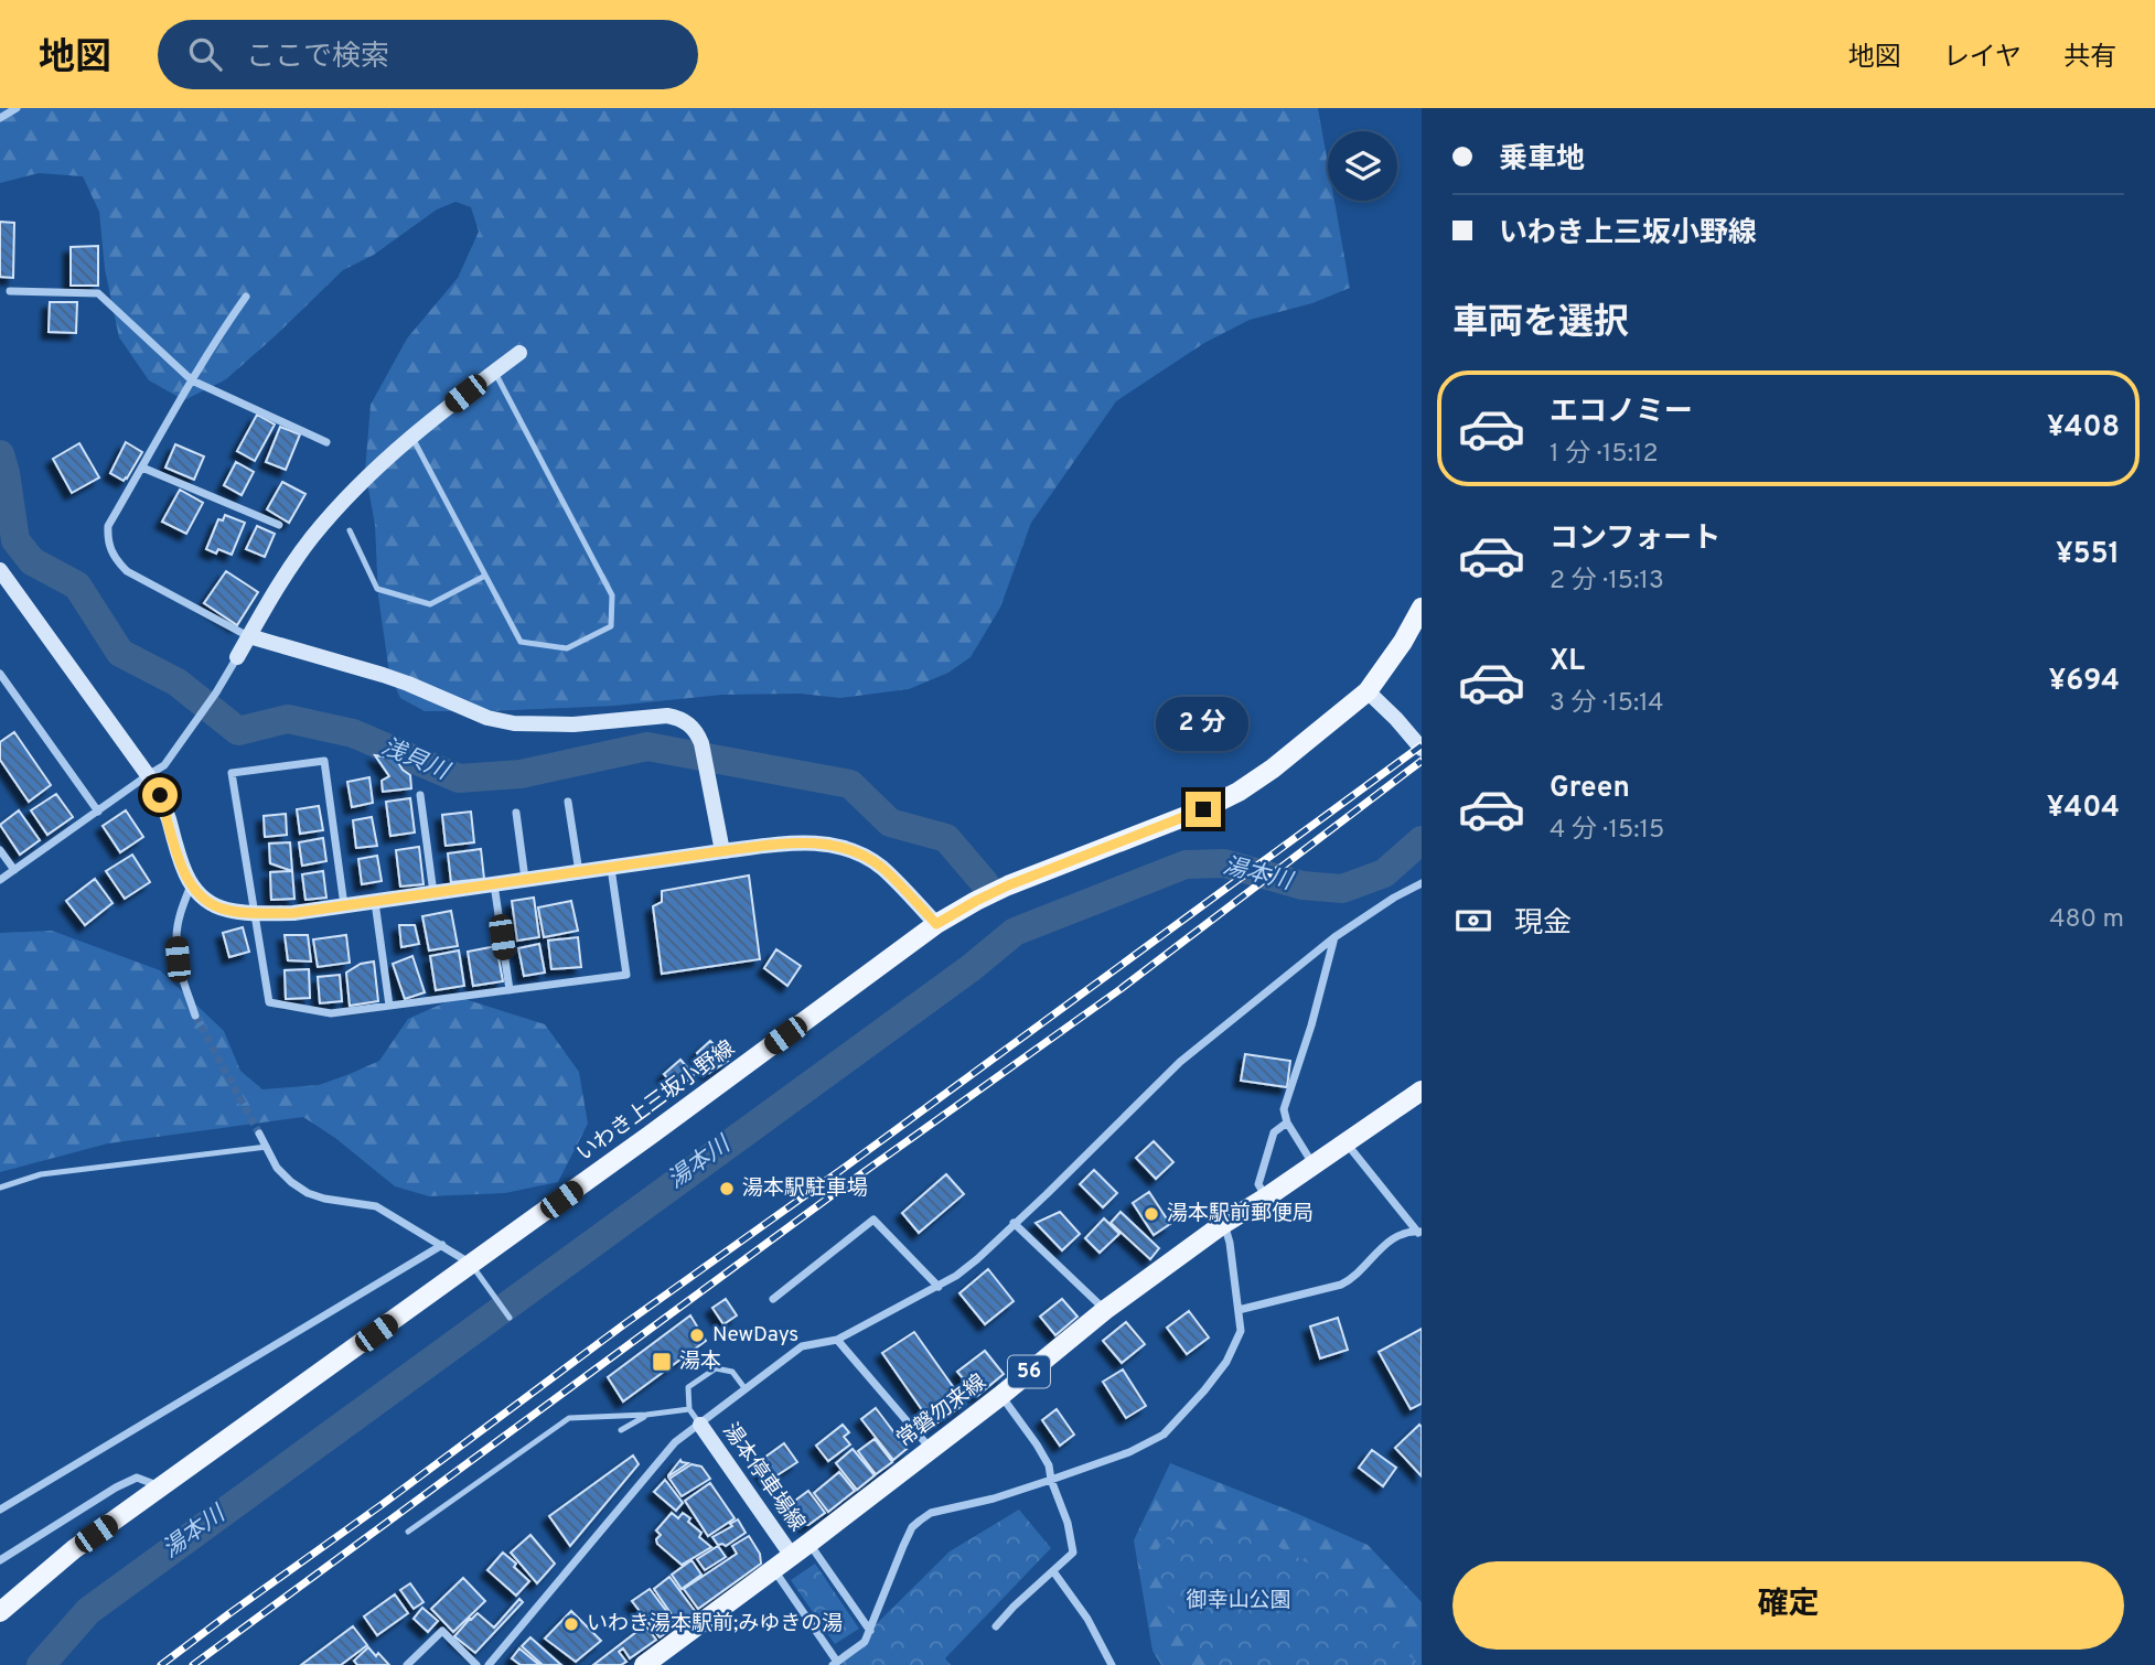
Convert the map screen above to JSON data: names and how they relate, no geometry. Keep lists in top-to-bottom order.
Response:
{
  "streets": {
    "main road": ["いわき上三坂小野線", "56", "常磐勿来線"],
    "street": ["湯本停車場線"]
  },
  "crossings": [
    ["常磐勿来線", "湯本停車場線"]
  ],
  "water": ["浅貝川", "湯本川"],
  "parks": ["御幸山公園"],
  "places": {
    "other": [
      "湯本駅駐車場",
      "湯本駅前郵便局",
      "NewDays",
      "いわき湯本駅前;みゆきの湯"
    ],
    "transit": ["湯本"]
  },
  "page": {
    "header": "地図",
    "search": "ここで検索",
    "nav": ["地図", "レイヤ", "共有"],
    "banner": ["乗車地", "いわき上三坂小野線"],
    "heading": "車両を選択",
    "list": [
      {
        "name": "エコノミー",
        "note": "1 分 · 15:12",
        "value": "¥408"
      },
      {
        "name": "コンフォート",
        "note": "2 分 · 15:13",
        "value": "¥551"
      },
      {
        "name": "XL",
        "note": "3 分 · 15:14",
        "value": "¥694"
      },
      {
        "name": "Green",
        "note": "4 分 · 15:15",
        "value": "¥404"
      }
    ],
    "bubble": "2 分",
    "pay": ["現金", "480 m"],
    "buttons": "確定"
  }
}
